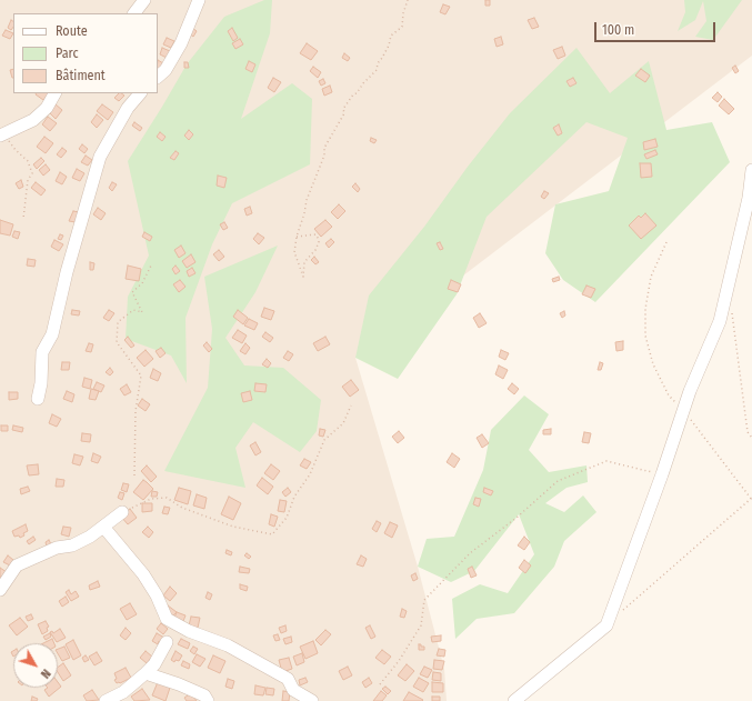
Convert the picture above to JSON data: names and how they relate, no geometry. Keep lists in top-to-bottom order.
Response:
{
  "legend": ["Route", "Parc", "Bâtiment"],
  "scale_bar": "100 m",
  "north": "bottom right"
}
